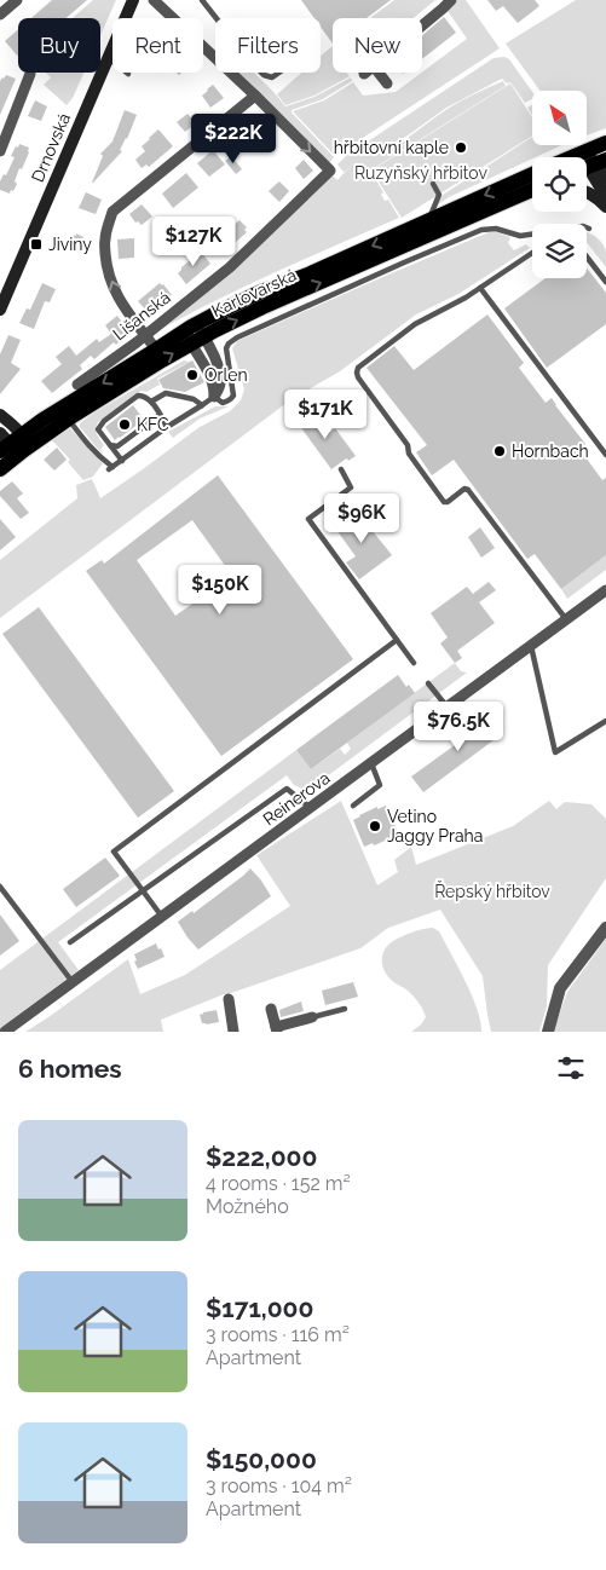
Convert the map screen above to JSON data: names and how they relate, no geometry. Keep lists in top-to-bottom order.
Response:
{
  "streets": {
    "main road": ["Drnovská", "Karlovarská"],
    "street": ["Lišanská", "Reinerova"]
  },
  "parks": ["Ruzyňský hřbitov", "Řepský hřbitov"],
  "places": {
    "other": [
      "hřbitovní kaple",
      "Orlen",
      "KFC",
      "Hornbach",
      "Vetino Jaggy Praha"
    ],
    "transit": ["Jiviny"]
  },
  "north": "top left",
  "page": {
    "chip": [
      "Buy",
      "Rent",
      "Filters",
      "New"
    ],
    "price": [
      "$222K",
      "$127K",
      "$171K",
      "$96K",
      "$150K",
      "$76.5K"
    ],
    "heading": "6 homes",
    "list": [
      {
        "name": "$222,000",
        "note": "4 rooms · 152 m² · Možného"
      },
      {
        "name": "$171,000",
        "note": "3 rooms · 116 m² · Apartment"
      },
      {
        "name": "$150,000",
        "note": "3 rooms · 104 m² · Apartment"
      }
    ]
  }
}
